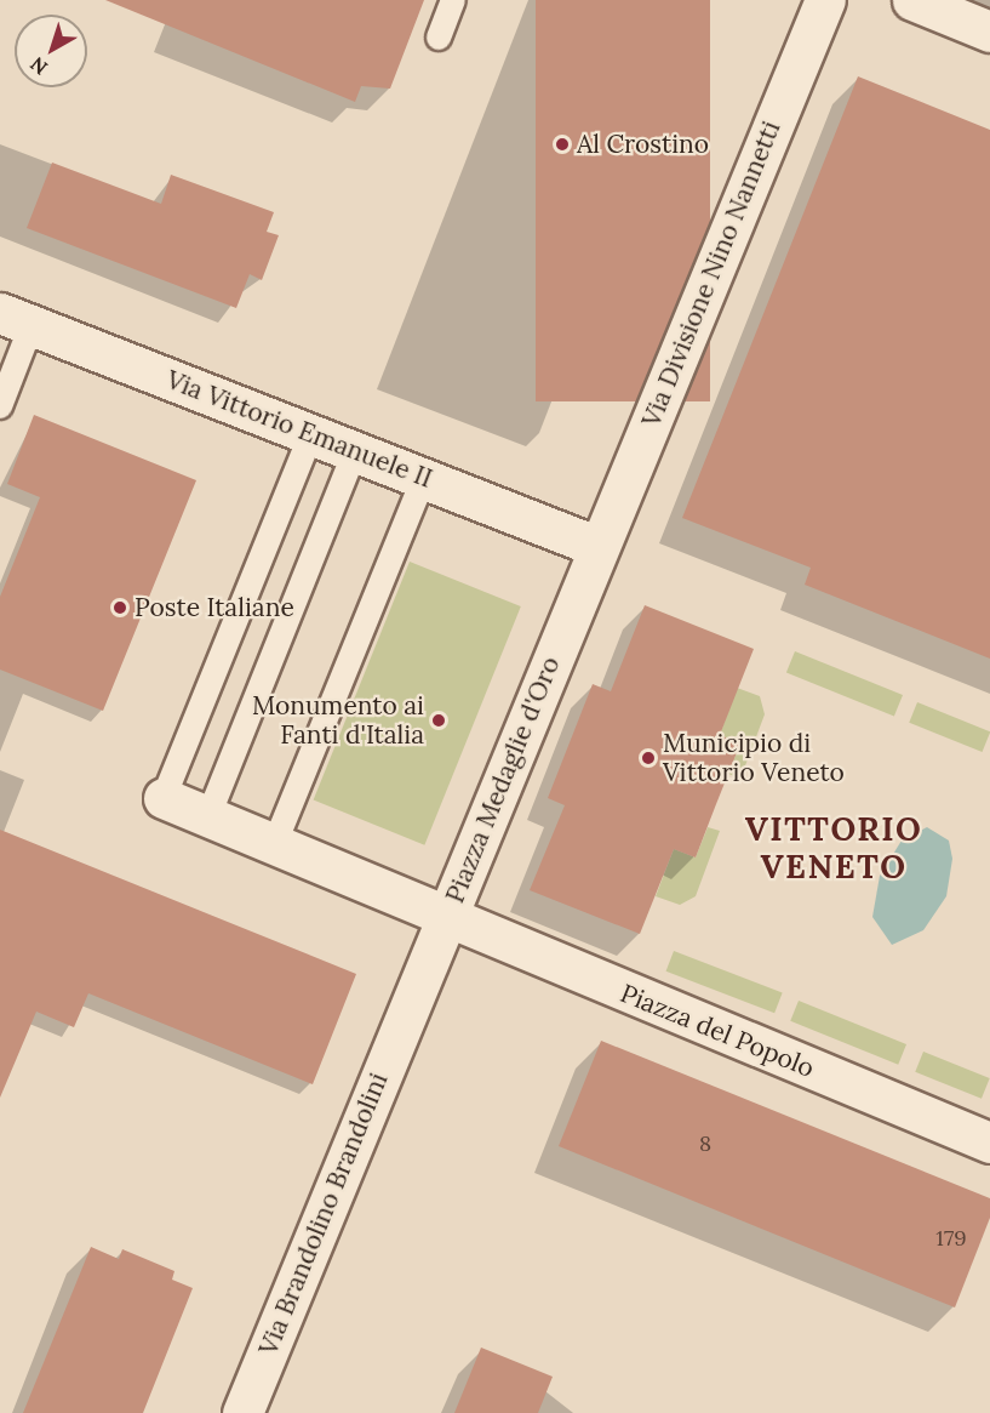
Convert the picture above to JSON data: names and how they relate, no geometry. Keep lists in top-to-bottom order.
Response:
{
  "streets": {
    "street": [
      "Via Divisione Nino Nannetti",
      "Via Vittorio Emanuele II",
      "Piazza Medaglie d'Oro",
      "Piazza del Popolo",
      "Via Brandolino Brandolini"
    ]
  },
  "crossings": [
    ["Via Divisione Nino Nannetti", "Via Vittorio Emanuele II"],
    ["Via Divisione Nino Nannetti", "Piazza Medaglie d'Oro"],
    ["Via Vittorio Emanuele II", "Piazza Medaglie d'Oro"],
    ["Piazza Medaglie d'Oro", "Piazza del Popolo"],
    ["Piazza Medaglie d'Oro", "Via Brandolino Brandolini"],
    ["Piazza del Popolo", "Via Brandolino Brandolini"]
  ],
  "districts": ["VITTORIO VENETO"],
  "places": [
    "Al Crostino",
    "Poste Italiane",
    "Monumento ai Fanti d'Italia",
    "Municipio di Vittorio Veneto"
  ],
  "house_numbers": ["8", "179"],
  "north": "bottom left"
}
